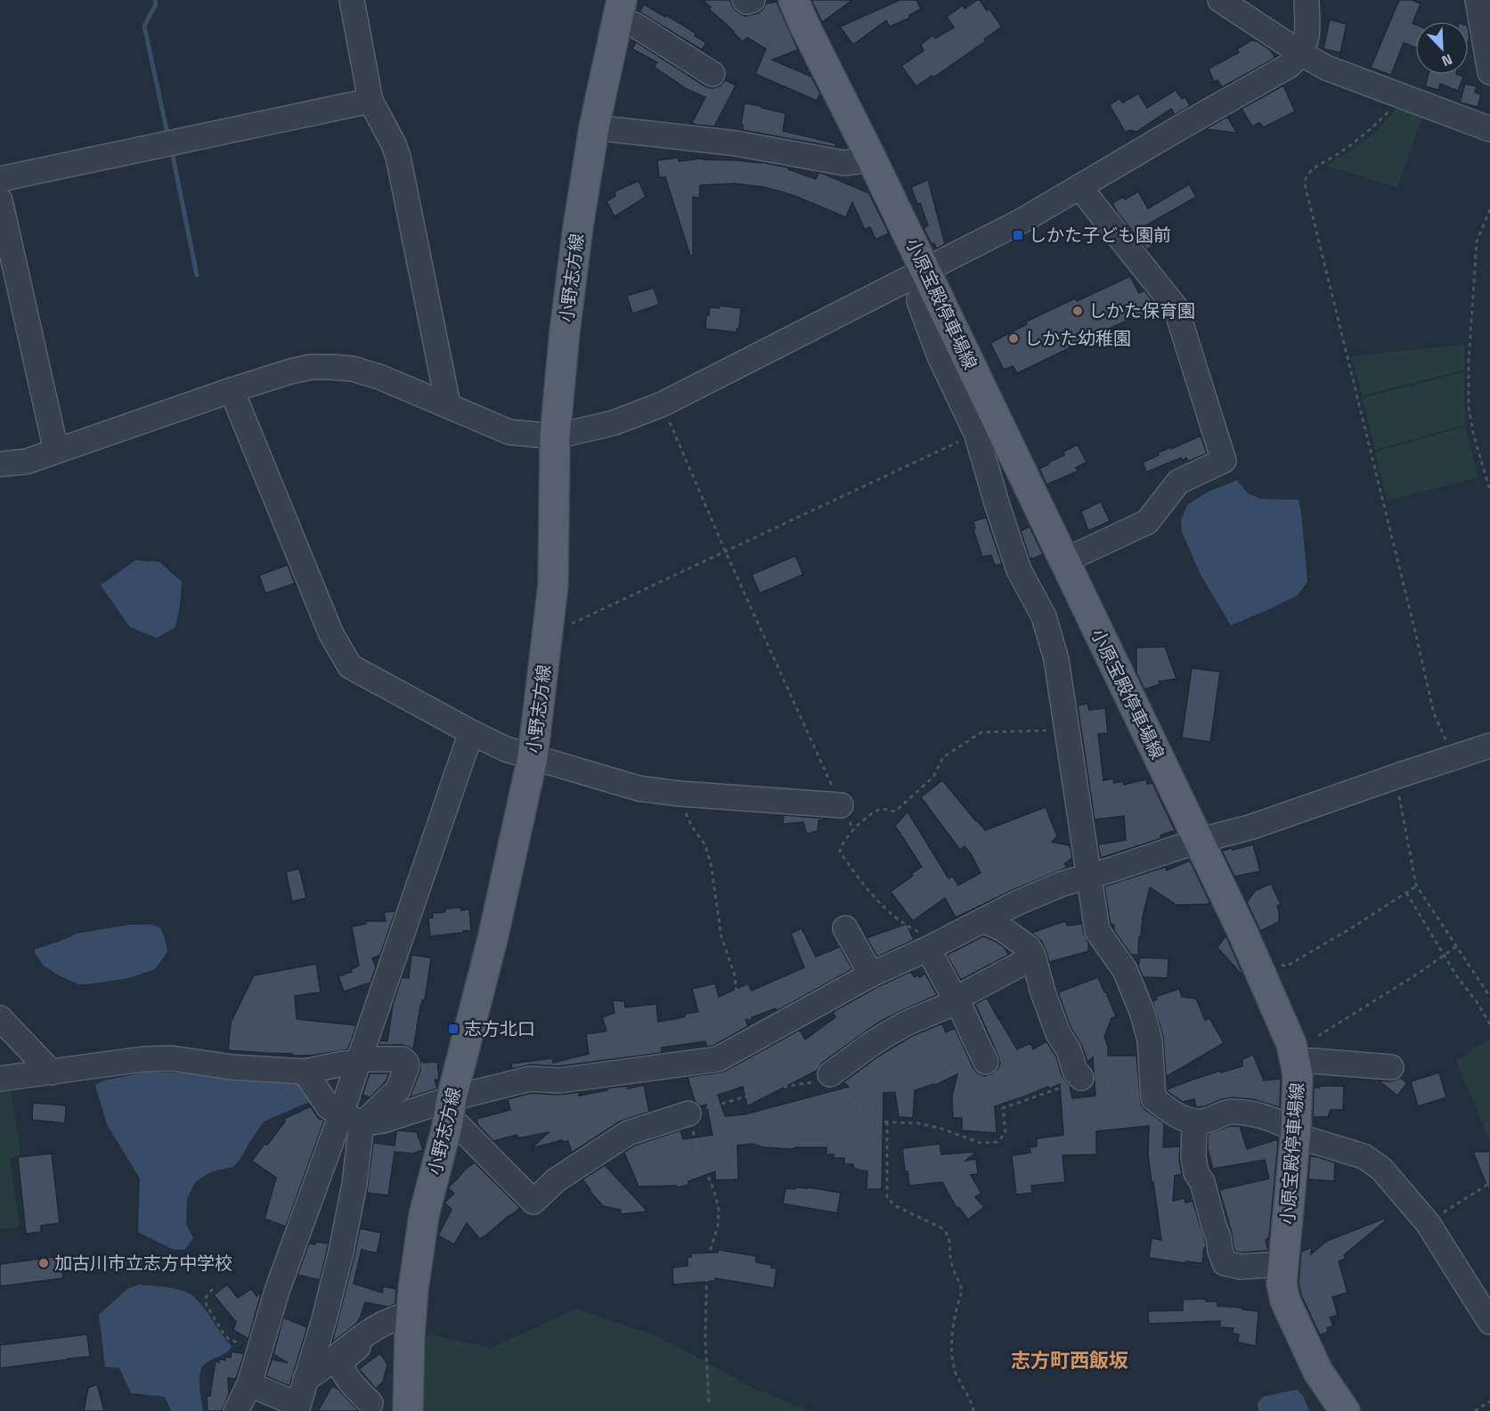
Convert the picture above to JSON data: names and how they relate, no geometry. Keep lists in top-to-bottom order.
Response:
{
  "streets": {
    "main road": ["小野志方線", "小原宝殿停車場線"]
  },
  "districts": ["志方町西飯坂"],
  "places": {
    "transit": ["しかた子ども園前", "志方北口"],
    "other": ["しかた保育園", "しかた幼稚園", "加古川市立志方中学校"]
  },
  "north": "bottom right"
}
